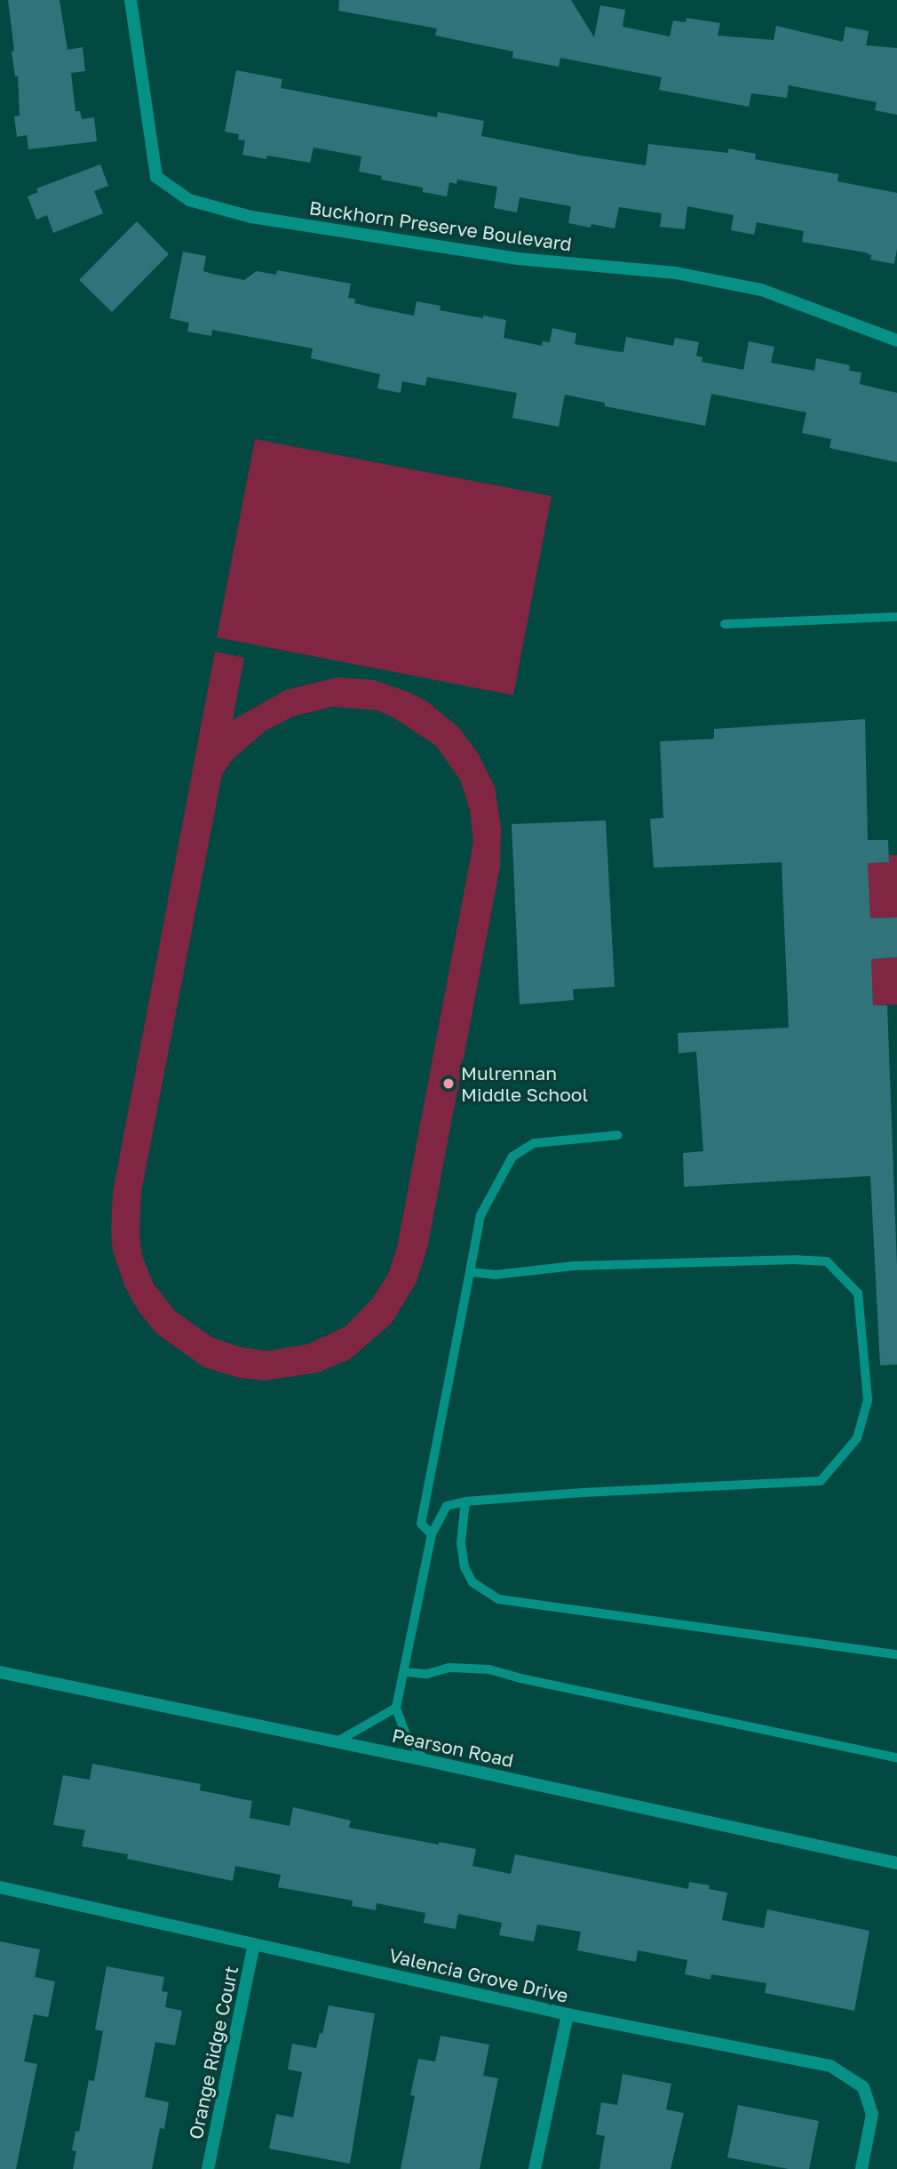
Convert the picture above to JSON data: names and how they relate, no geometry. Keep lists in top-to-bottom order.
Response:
{
  "streets": {
    "street": [
      "Buckhorn Preserve Boulevard",
      "Pearson Road",
      "Valencia Grove Drive",
      "Orange Ridge Court"
    ]
  },
  "crossings": [
    ["Valencia Grove Drive", "Orange Ridge Court"]
  ],
  "places": ["Mulrennan Middle School"]
}
